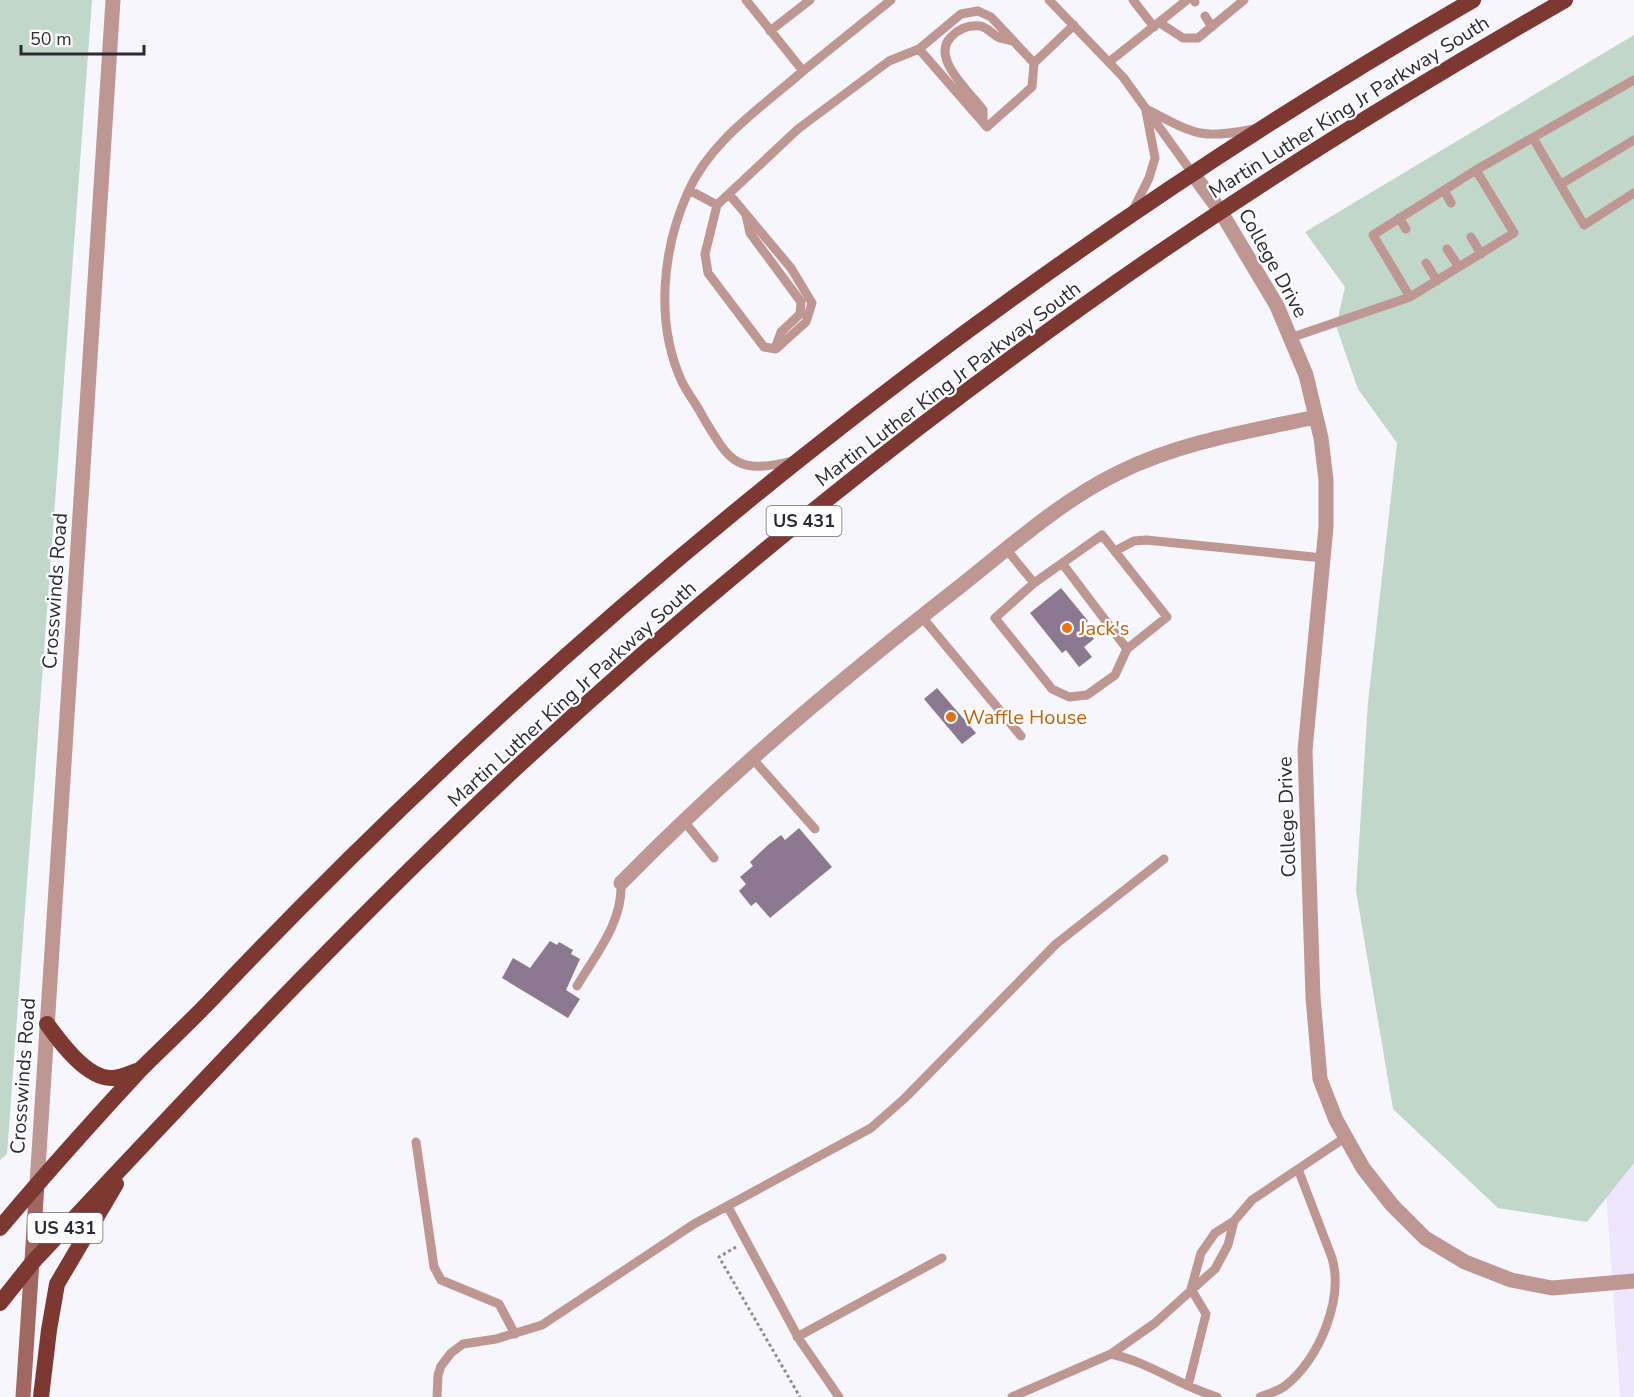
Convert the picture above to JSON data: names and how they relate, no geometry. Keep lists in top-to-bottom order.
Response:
{
  "streets": {
    "highway": ["Martin Luther King Jr Parkway South", "US 431"],
    "street": ["College Drive", "Crosswinds Road"]
  },
  "crossings": [
    ["Martin Luther King Jr Parkway South", "College Drive"],
    ["Martin Luther King Jr Parkway South", "US 431"],
    ["Martin Luther King Jr Parkway South", "Crosswinds Road"],
    ["US 431", "Crosswinds Road"]
  ],
  "places": ["Jack's", "Waffle House"],
  "scale_bar": "50 m"
}
